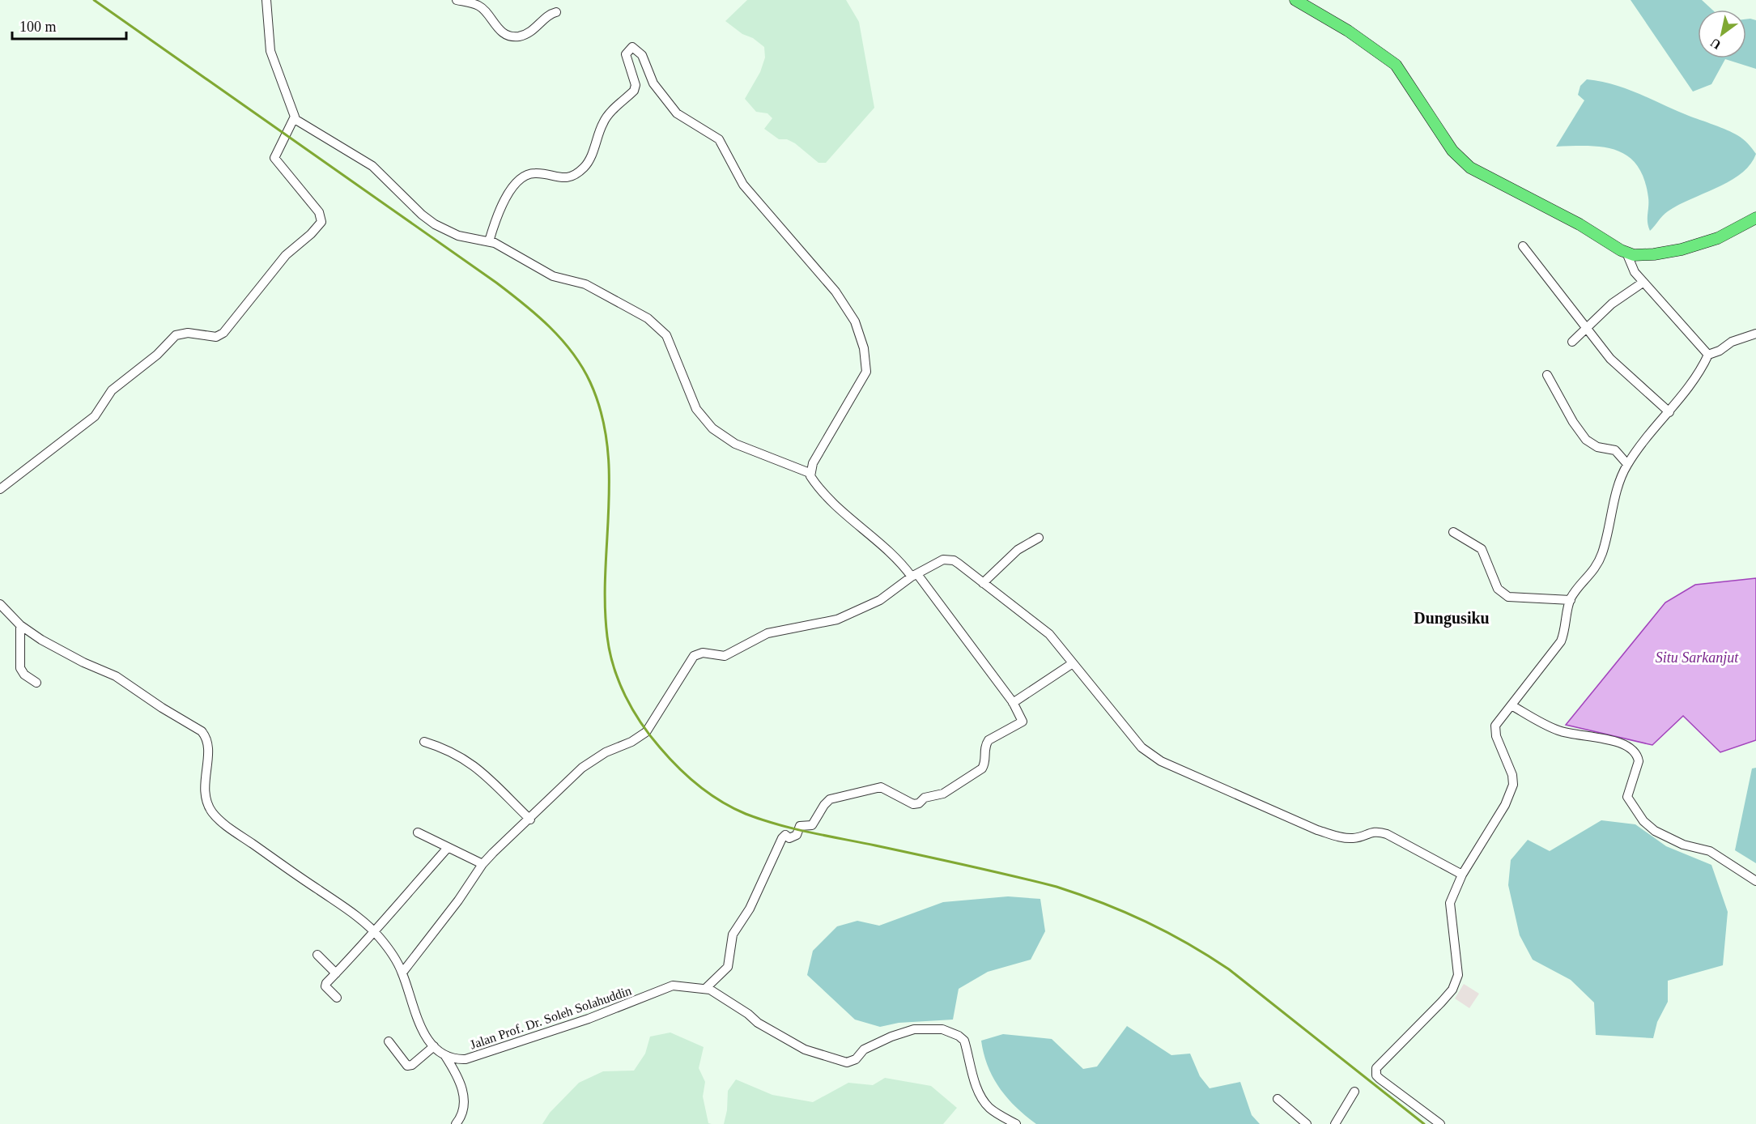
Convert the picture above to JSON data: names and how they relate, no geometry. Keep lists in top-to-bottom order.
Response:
{
  "streets": {
    "street": ["Jalan Prof. Dr. Soleh Solahuddin"]
  },
  "districts": ["Dungusiku"],
  "water": ["Situ Sarkanjut"],
  "scale_bar": "100 m",
  "north": "bottom left"
}
